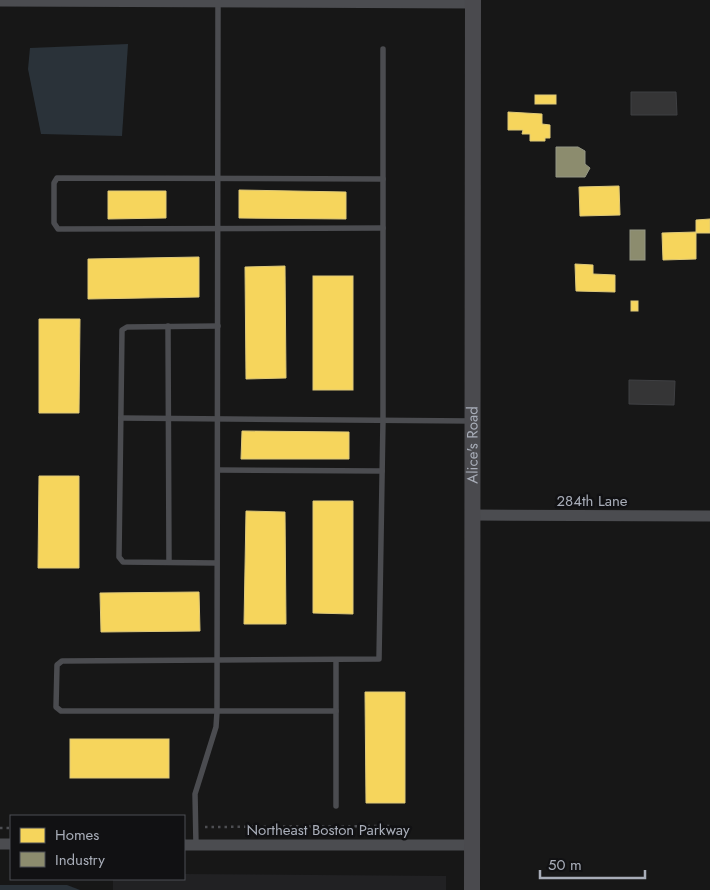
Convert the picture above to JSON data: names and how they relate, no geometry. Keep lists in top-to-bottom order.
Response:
{
  "streets": {
    "main road": ["Alice's Road"],
    "street": ["284th Lane", "Northeast Boston Parkway"]
  },
  "crossings": [
    ["Alice's Road", "284th Lane"],
    ["Alice's Road", "Northeast Boston Parkway"]
  ],
  "legend": ["Homes", "Industry"],
  "scale_bar": "50 m"
}
